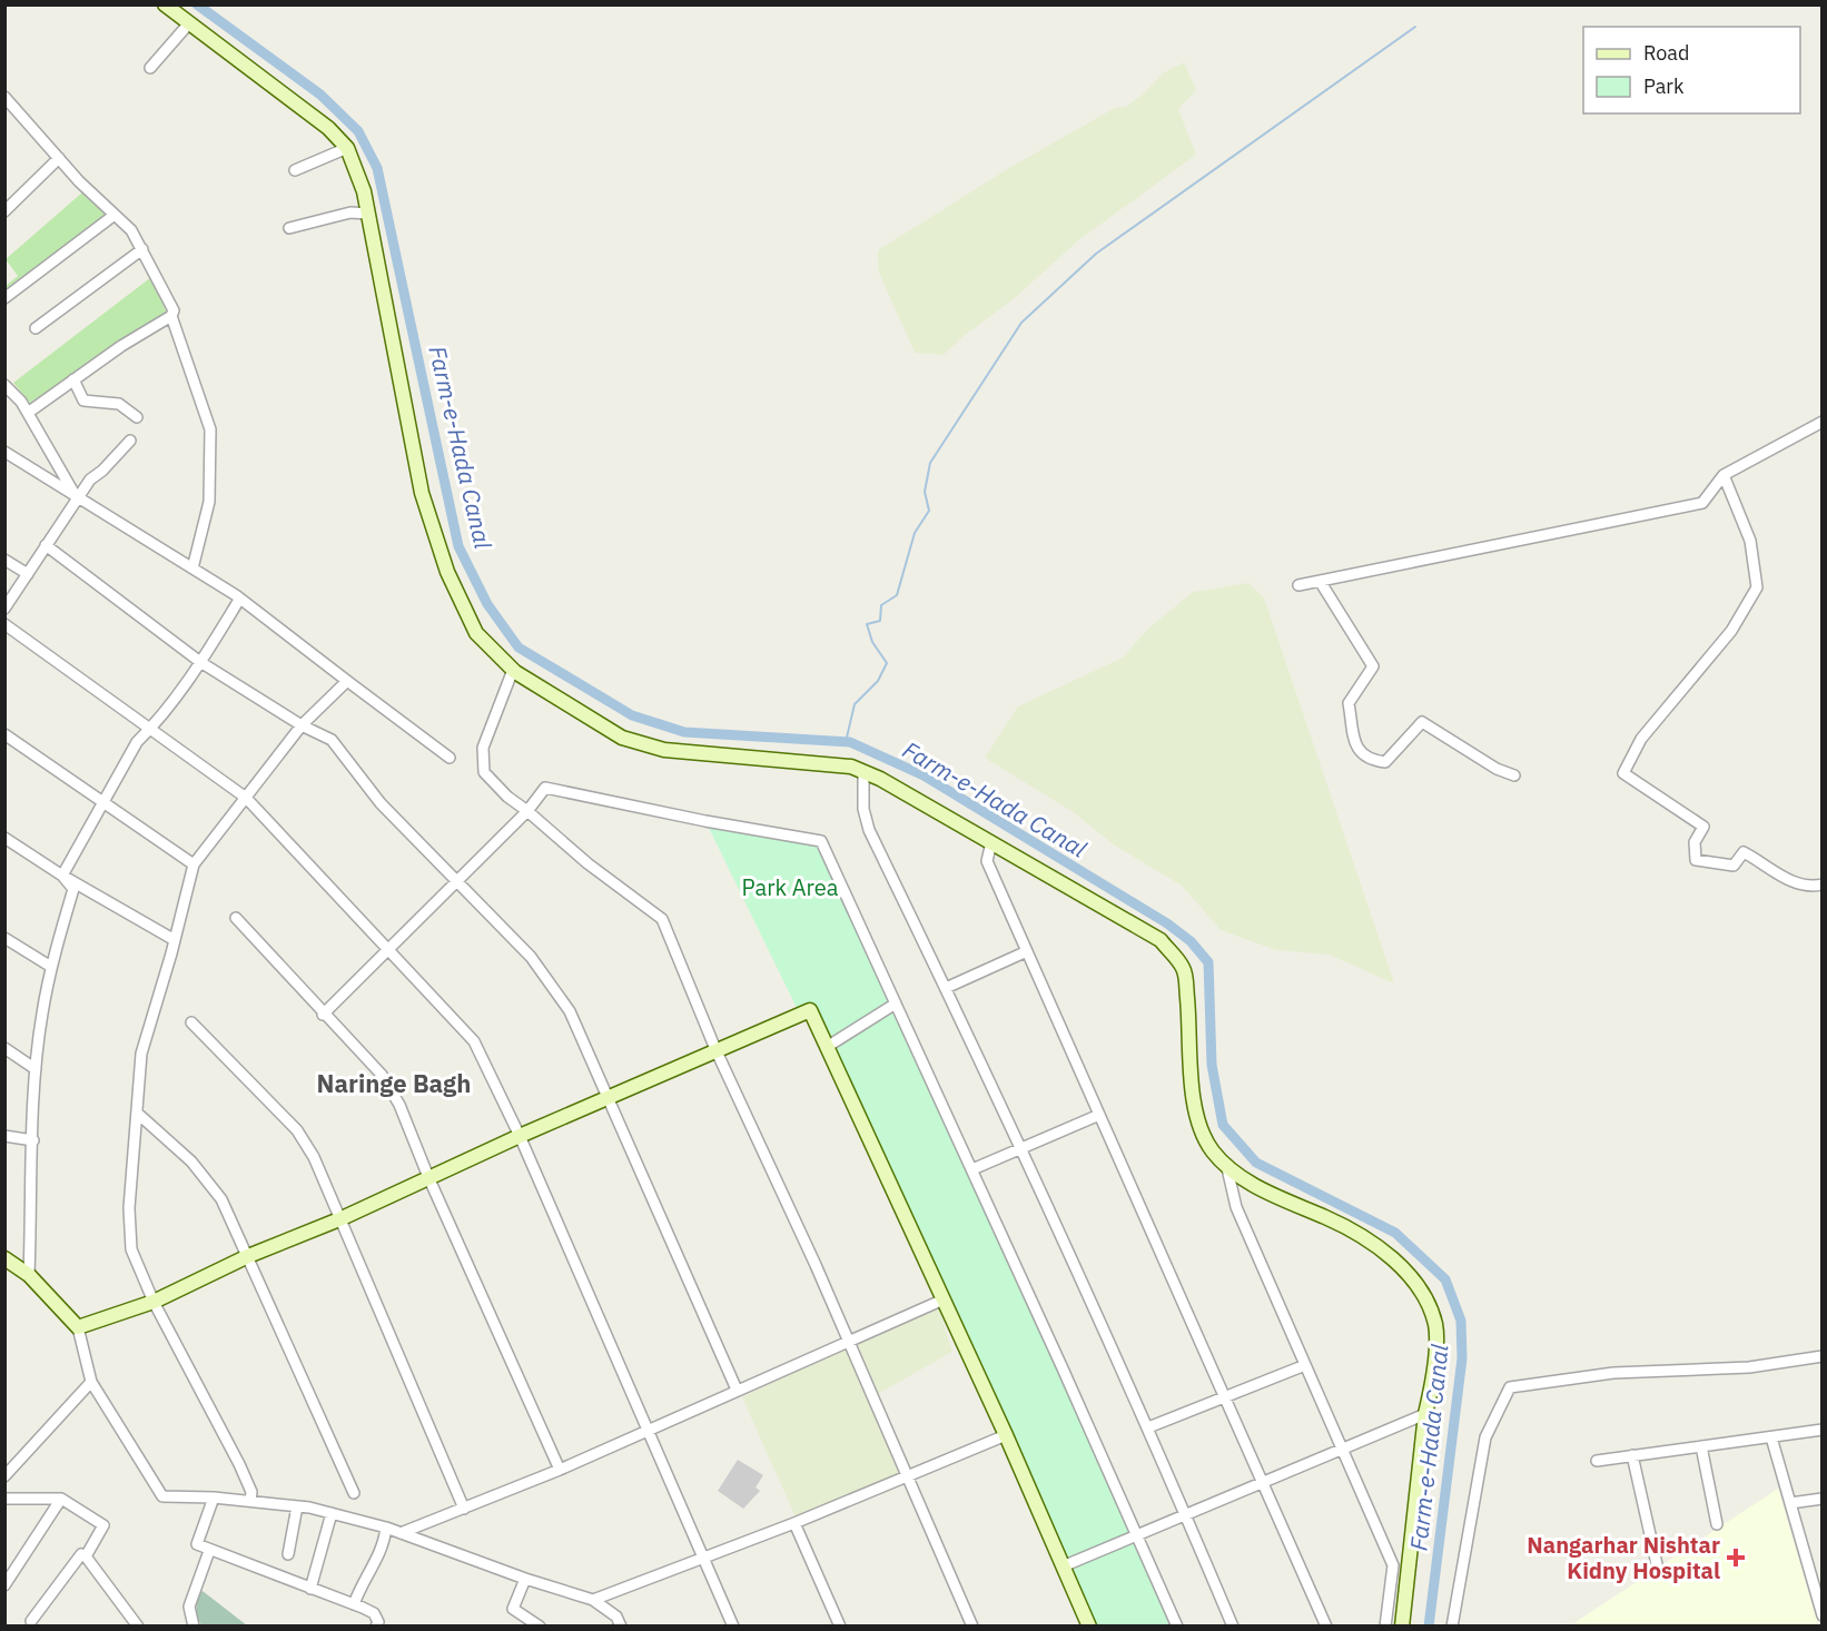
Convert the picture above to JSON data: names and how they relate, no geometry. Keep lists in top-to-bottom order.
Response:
{
  "districts": ["Naringe Bagh"],
  "water": ["Farm-e-Hada Canal"],
  "parks": ["Park Area"],
  "places": {
    "health": ["Nangarhar Nishtar Kidny Hospital"]
  },
  "legend": ["Road", "Park"]
}
